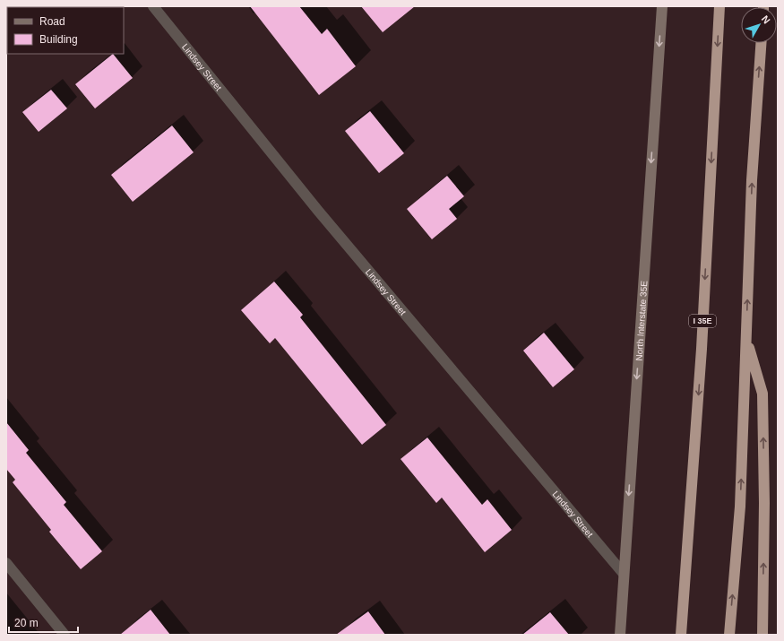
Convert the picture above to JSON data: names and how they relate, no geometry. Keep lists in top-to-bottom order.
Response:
{
  "streets": {
    "highway": ["I 35E"],
    "main road": ["North Interstate 35E"],
    "street": ["Lindsey Street"]
  },
  "crossings": [
    ["Lindsey Street", "North Interstate 35E"]
  ],
  "one_way": ["North Interstate 35E"],
  "legend": ["Road", "Building"],
  "scale_bar": "20 m",
  "north": "top right"
}
